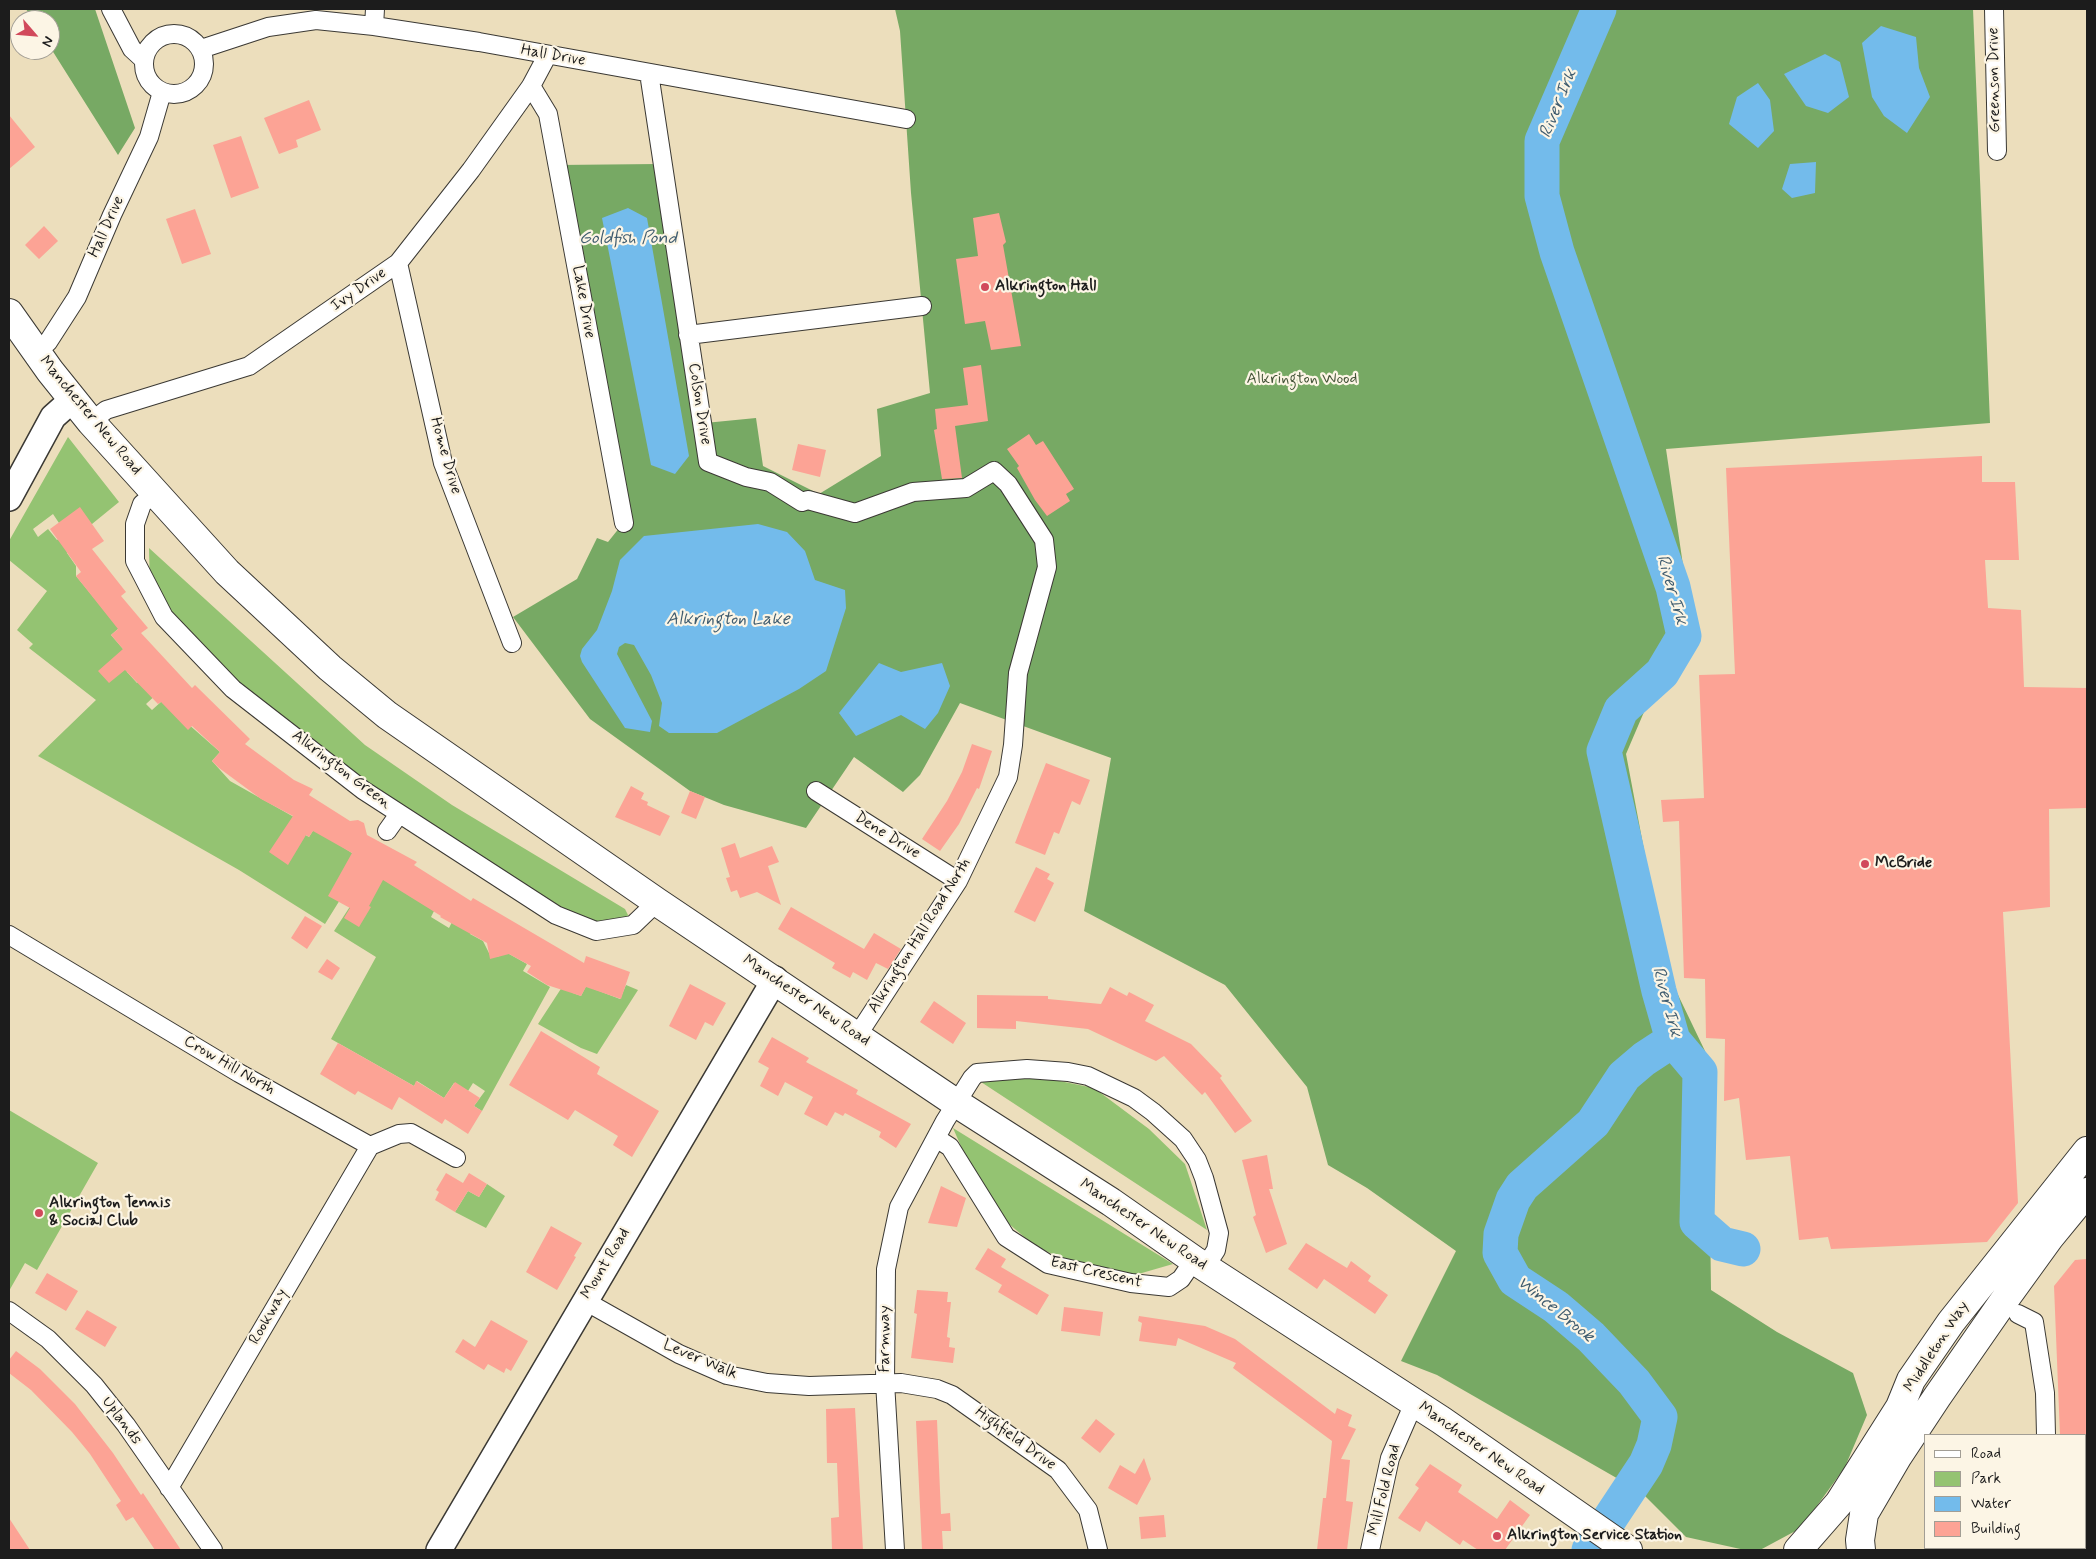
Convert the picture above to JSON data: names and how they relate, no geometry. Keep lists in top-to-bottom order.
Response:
{
  "streets": {
    "main road": ["Manchester New Road", "Middleton Way"],
    "street": [
      "Hall Drive",
      "Greenson Drive",
      "Ivy Drive",
      "Lake Drive",
      "Colson Drive",
      "Home Drive",
      "Alkrington Green",
      "Dene Drive",
      "Alkrington Hall Road North",
      "Crow Hill North",
      "Mount Road",
      "East Crescent",
      "Rookway",
      "Farmway",
      "Lever Walk",
      "Uplands",
      "Highfield Drive",
      "Mill Fold Road"
    ]
  },
  "crossings": [
    ["Hall Drive", "Ivy Drive"],
    ["Hall Drive", "Colson Drive"],
    ["Hall Drive", "Manchester New Road"],
    ["Ivy Drive", "Lake Drive"],
    ["Ivy Drive", "Manchester New Road"],
    ["Ivy Drive", "Home Drive"],
    ["Colson Drive", "Alkrington Hall Road North"],
    ["Manchester New Road", "Alkrington Green"],
    ["Manchester New Road", "Alkrington Hall Road North"],
    ["Manchester New Road", "Mount Road"],
    ["Manchester New Road", "East Crescent"],
    ["Manchester New Road", "Mill Fold Road"],
    ["Dene Drive", "Alkrington Hall Road North"],
    ["Crow Hill North", "Rookway"],
    ["Mount Road", "Lever Walk"],
    ["East Crescent", "Farmway"],
    ["Rookway", "Uplands"],
    ["Farmway", "Lever Walk"],
    ["Farmway", "Highfield Drive"],
    ["Lever Walk", "Highfield Drive"]
  ],
  "water": [
    "River Irk",
    "Goldfish Pond",
    "Alkrington Lake",
    "Wince Brook"
  ],
  "parks": ["Alkrington Wood"],
  "places": [
    "Alkrington Hall",
    "McBride",
    "Alkrington Tennis & Social Club",
    "Alkrington Service Station"
  ],
  "legend": [
    "Road",
    "Park",
    "Water",
    "Building"
  ],
  "north": "bottom right"
}
